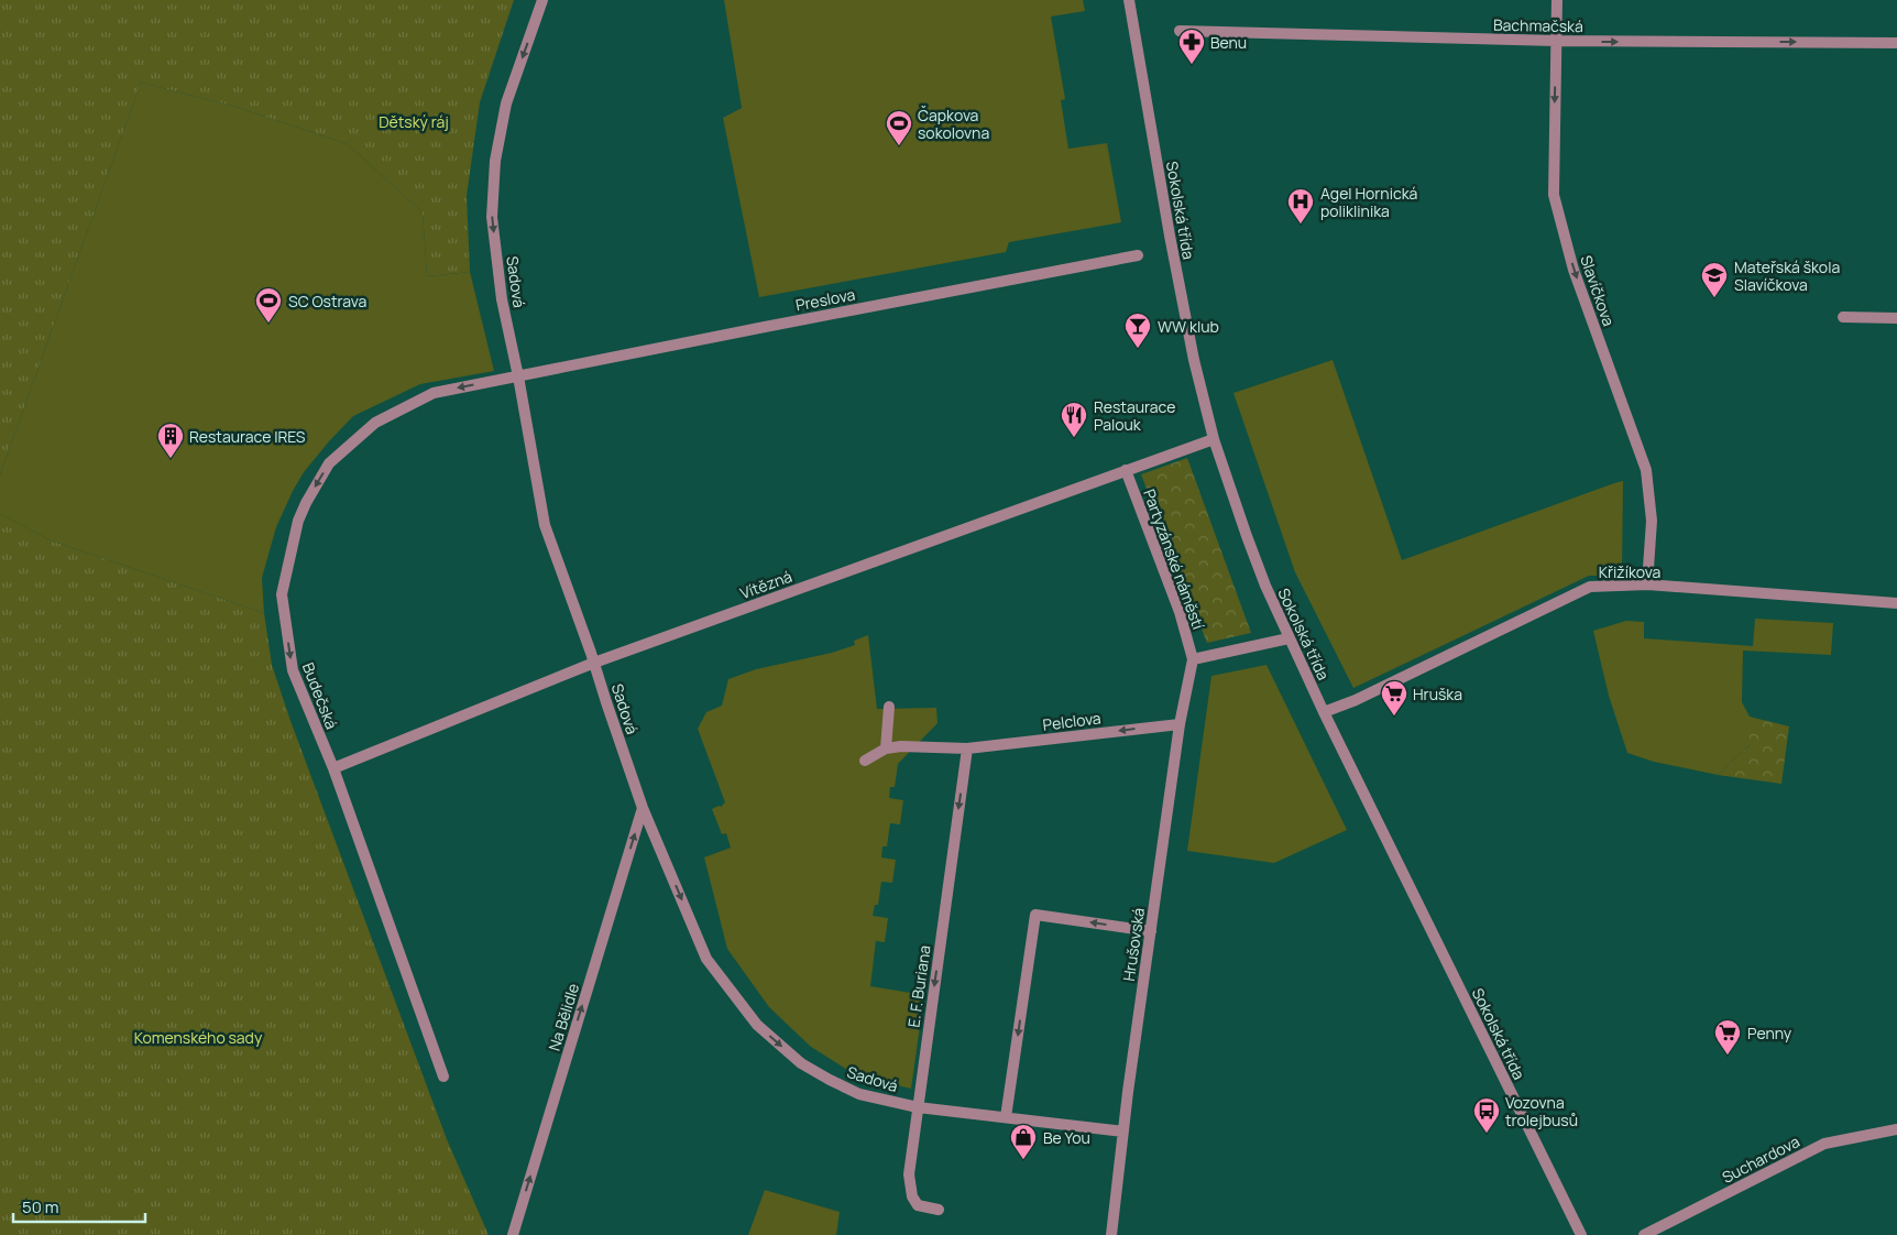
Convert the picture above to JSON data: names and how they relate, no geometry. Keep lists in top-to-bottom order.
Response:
{
  "streets": {
    "street": [
      "Bachmačská",
      "Sokolská třída",
      "Sadová",
      "Slavíčkova",
      "Preslova",
      "Partyzánské náměstí",
      "Křižíkova",
      "Vítězná",
      "Budečská",
      "Pelclova",
      "Hrušovská",
      "E. F. Buriana",
      "Na Bělidle",
      "Suchardova"
    ]
  },
  "crossings": [
    ["Bachmačská", "Slavíčkova"],
    ["Sokolská třída", "Křižíkova"],
    ["Sokolská třída", "Vítězná"],
    ["Sadová", "Preslova"],
    ["Sadová", "Vítězná"],
    ["Sadová", "Budečská"],
    ["Sadová", "Hrušovská"],
    ["Sadová", "E. F. Buriana"],
    ["Sadová", "Na Bělidle"],
    ["Slavíčkova", "Křižíkova"],
    ["Preslova", "Budečská"],
    ["Partyzánské náměstí", "Vítězná"],
    ["Partyzánské náměstí", "Hrušovská"],
    ["Vítězná", "Budečská"],
    ["Pelclova", "Hrušovská"],
    ["Pelclova", "E. F. Buriana"]
  ],
  "one_way": [
    "Bachmačská",
    "Sadová",
    "Slavíčkova",
    "Budečská",
    "Pelclova",
    "E. F. Buriana",
    "Na Bělidle"
  ],
  "parks": ["Dětský ráj", "Komenského sady"],
  "places": {
    "pharmacy": ["Benu"],
    "sports": ["Čapkova sokolovna", "SC Ostrava"],
    "hospital": ["Agel Hornická poliklinika"],
    "school or university": ["Mateřská škola Slavíčkova"],
    "bar": ["WW klub"],
    "restaurant": ["Restaurace Palouk"],
    "building": ["Restaurace IRES"],
    "supermarket": ["Hruška", "Penny"],
    "bus stop": ["Vozovna trolejbusů"],
    "shop": ["Be You"]
  },
  "scale_bar": "50 m"
}
